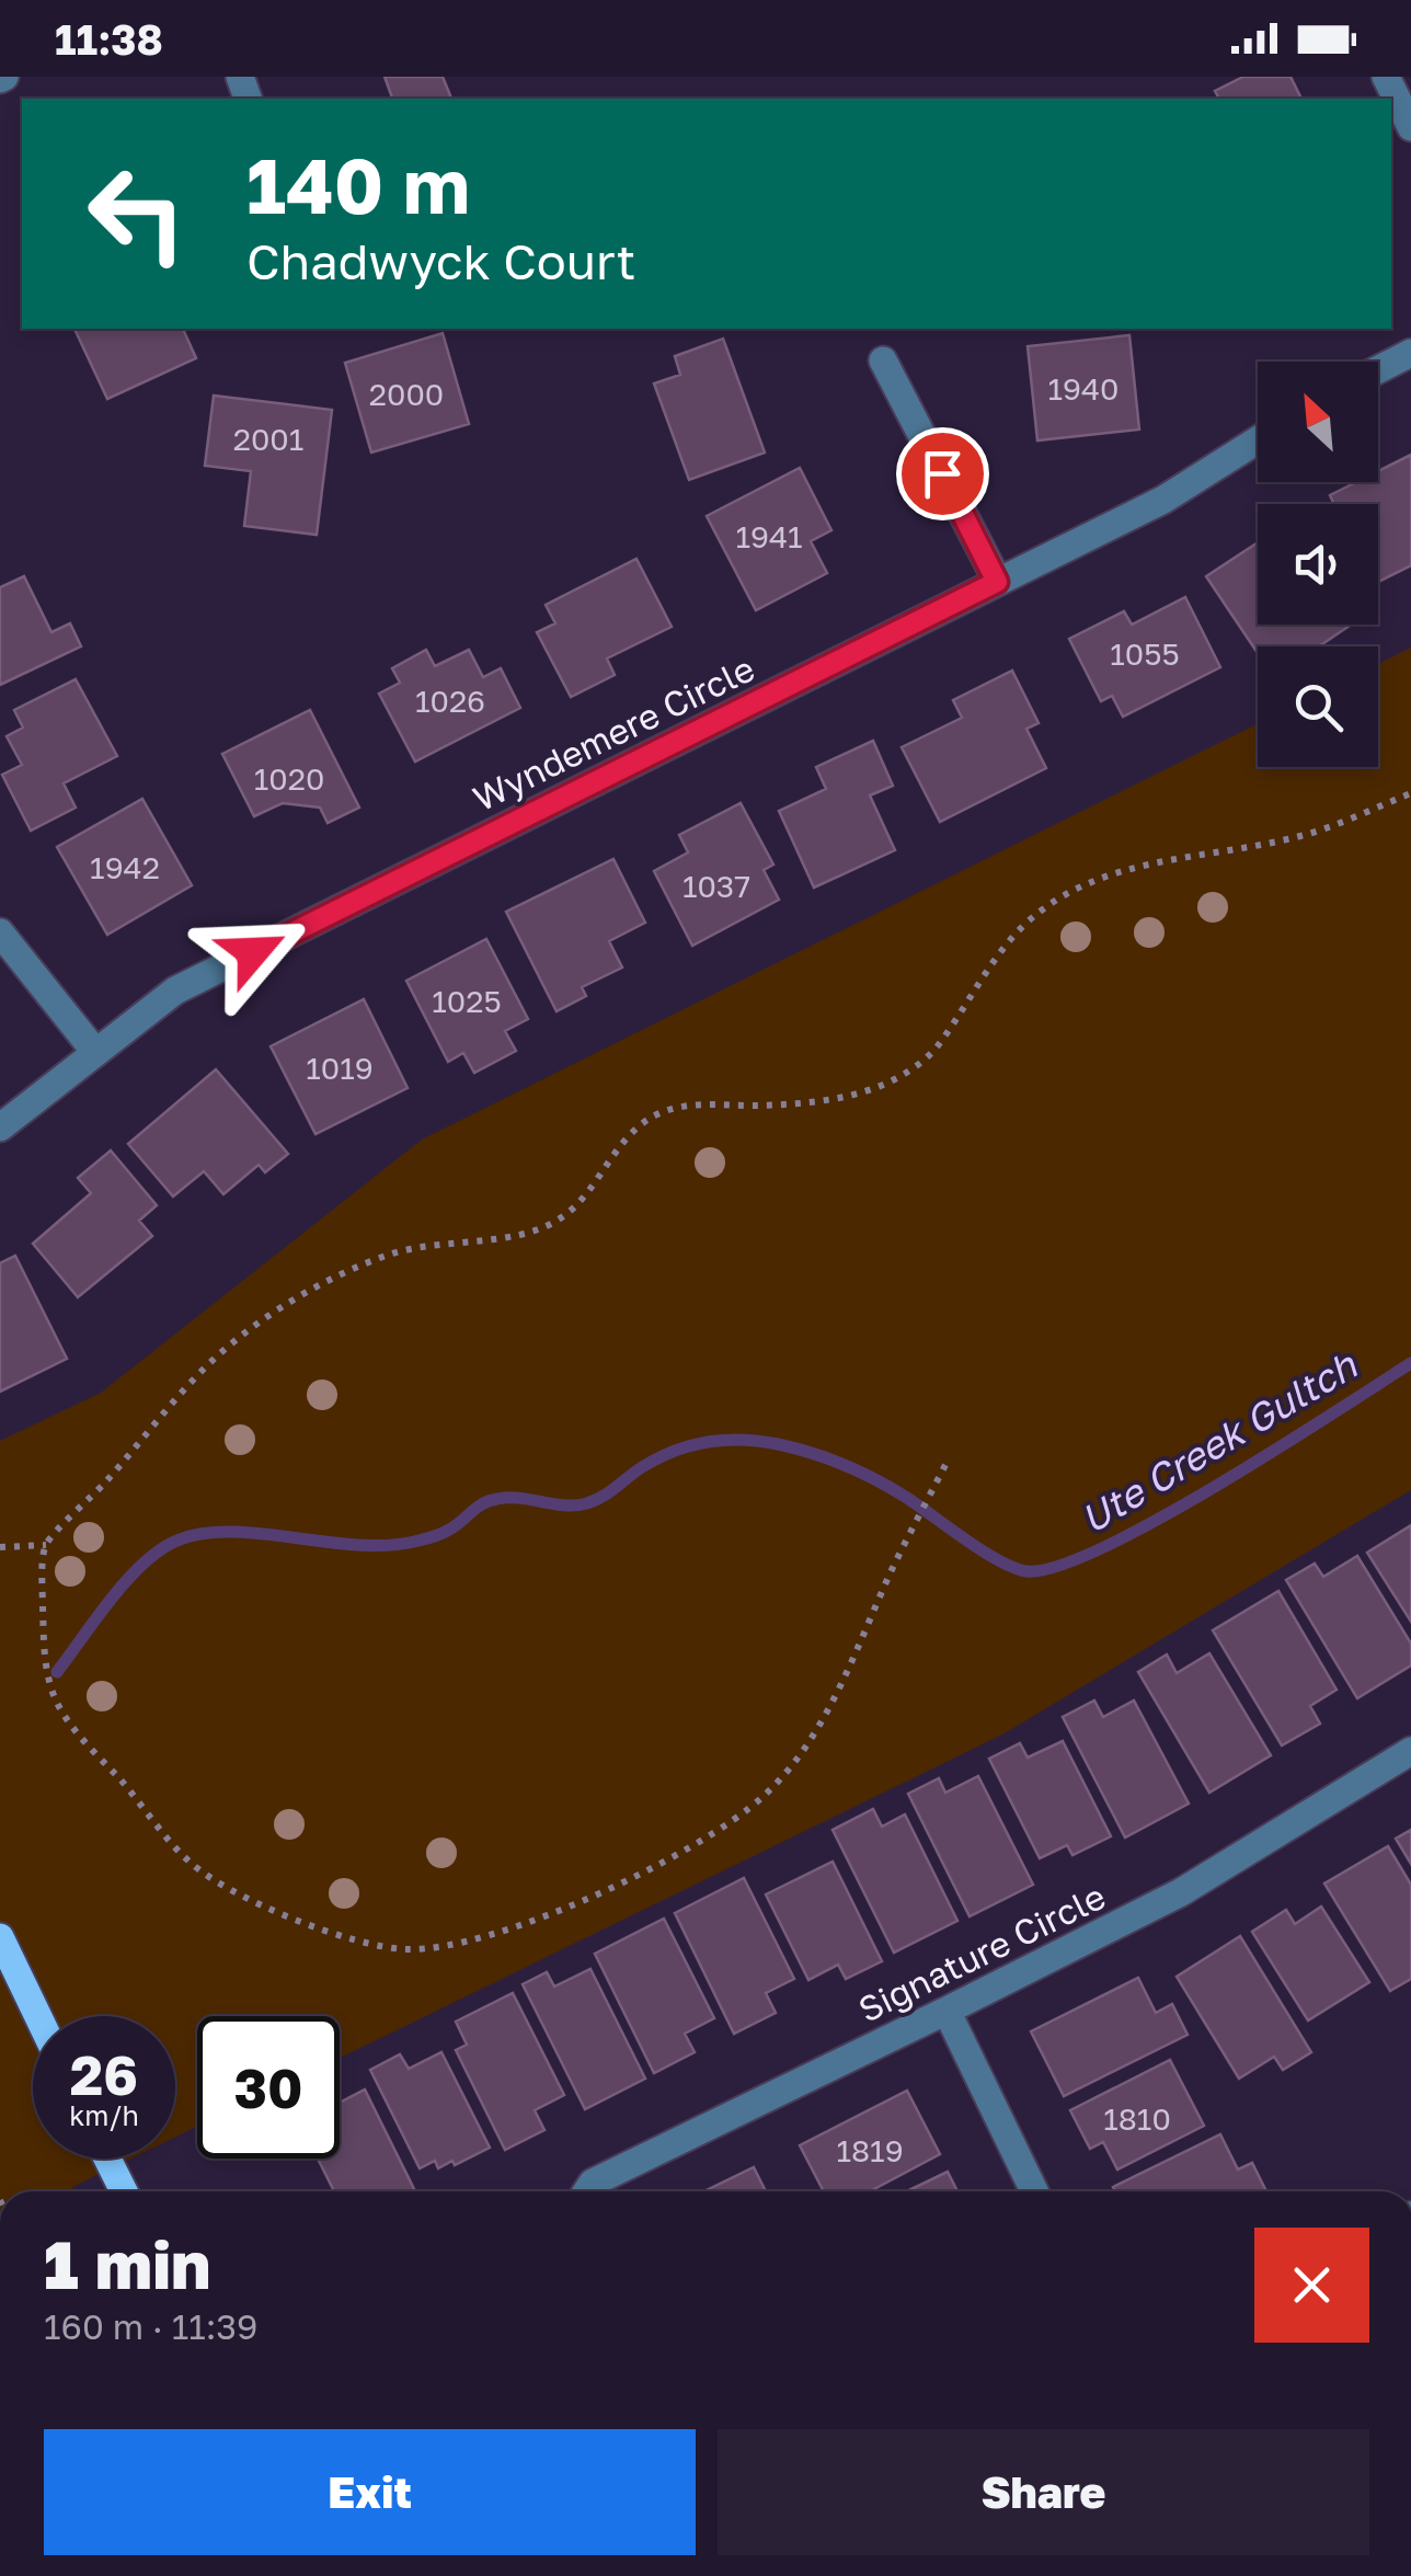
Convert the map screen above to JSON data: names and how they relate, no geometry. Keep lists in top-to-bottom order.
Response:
{
  "streets": {
    "street": ["Wyndemere Circle", "Signature Circle"]
  },
  "water": ["Ute Creek Gultch"],
  "house_numbers": [
    "1940",
    "2000",
    "2001",
    "1941",
    "1055",
    "1026",
    "1020",
    "1942",
    "1037",
    "1025",
    "1019",
    "1810",
    "1819"
  ],
  "north": "top left",
  "page": {
    "status": "11:38",
    "turn": ["140 m", "Chadwyck Court"],
    "speed": "26 km/h",
    "limit": "30",
    "heading": ["1 min", "160 m · 11:39"],
    "buttons": ["Exit", "Share"]
  }
}
